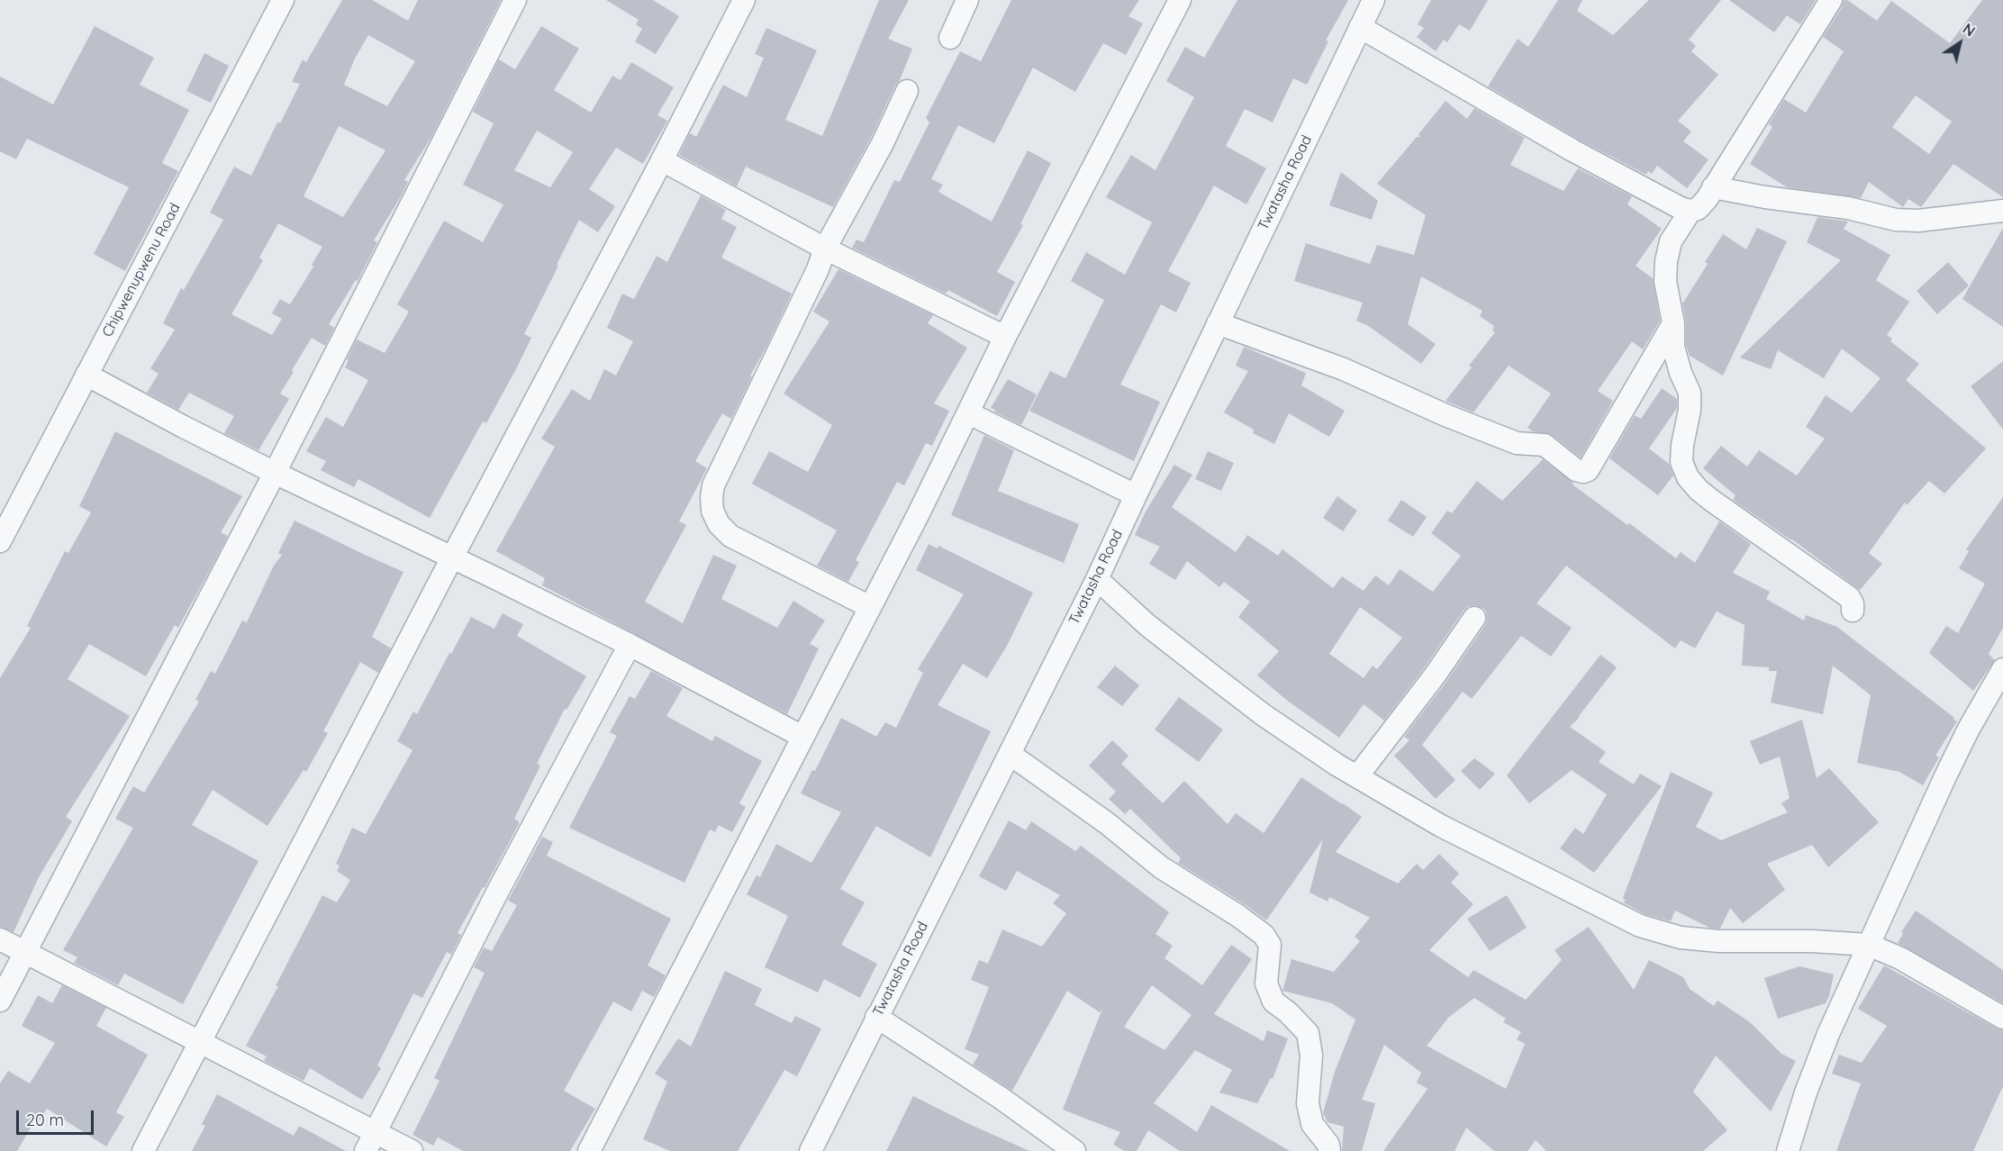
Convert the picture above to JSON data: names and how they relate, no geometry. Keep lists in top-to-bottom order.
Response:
{
  "streets": {
    "street": ["Twatasha Road", "Chipwenupwenu Road"]
  },
  "scale_bar": "20 m",
  "north": "top right"
}
